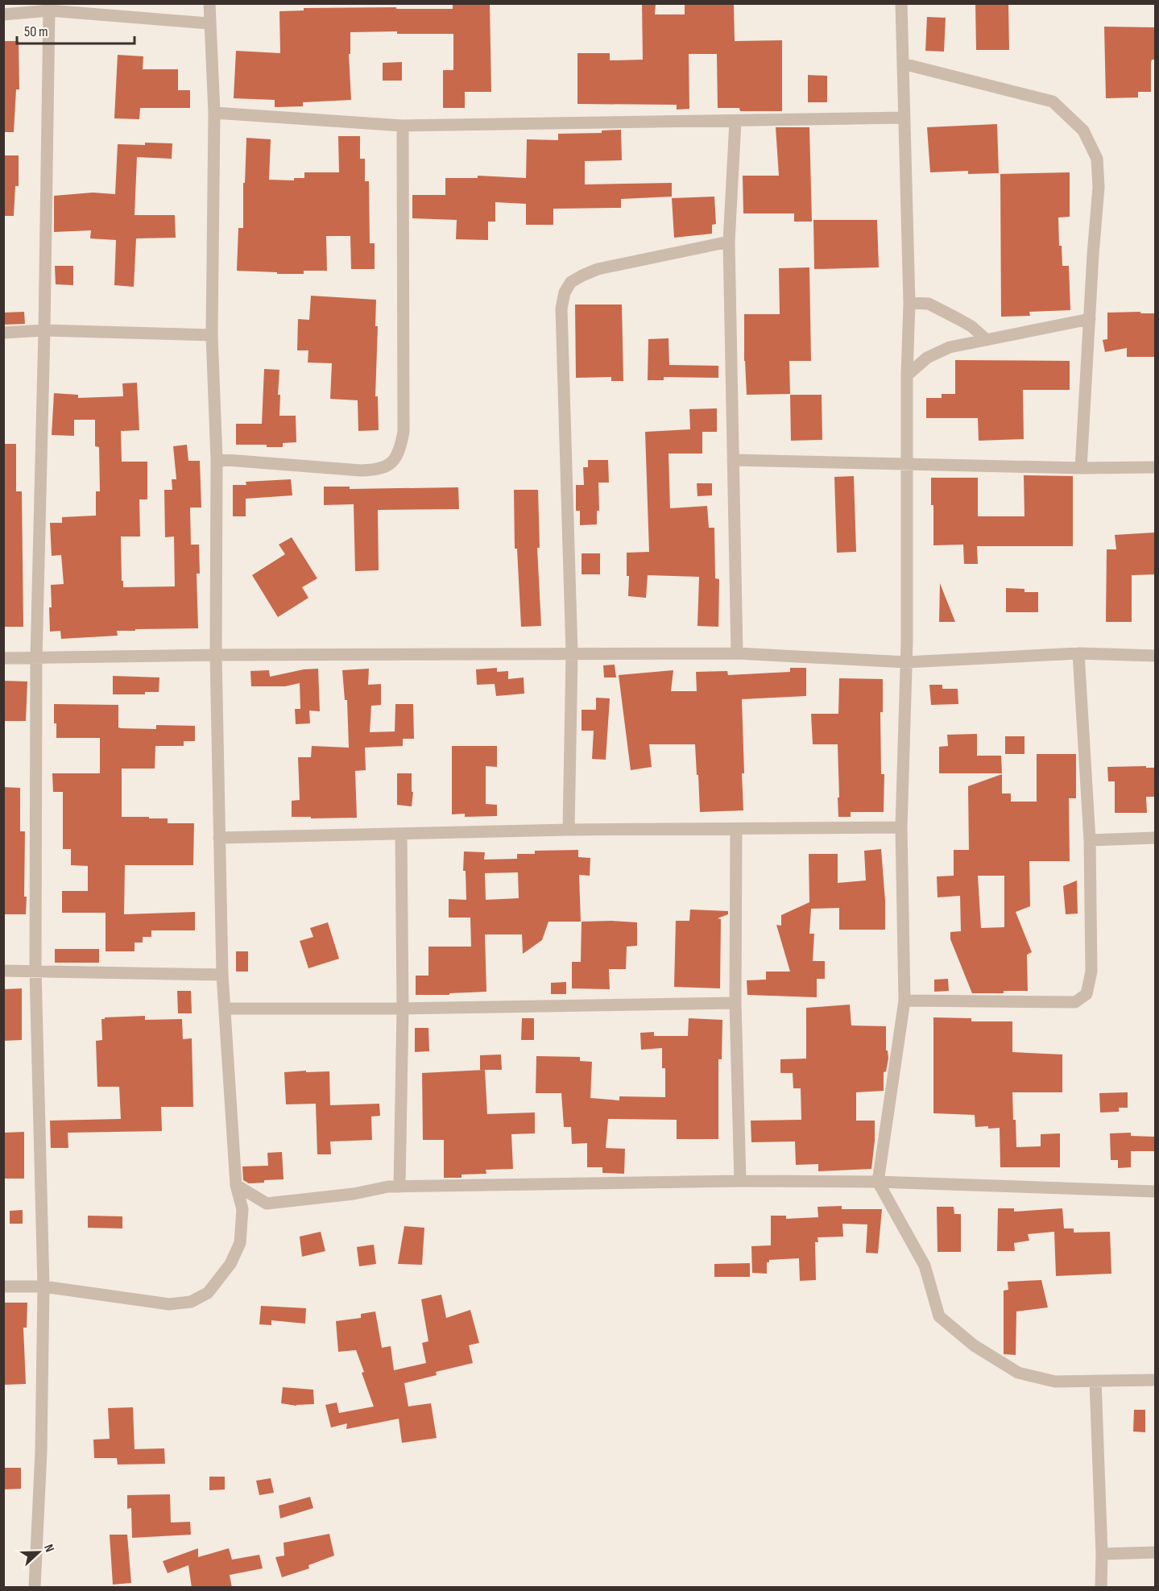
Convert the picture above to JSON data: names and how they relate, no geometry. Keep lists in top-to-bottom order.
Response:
{
  "scale_bar": "50 m",
  "north": "right"
}
